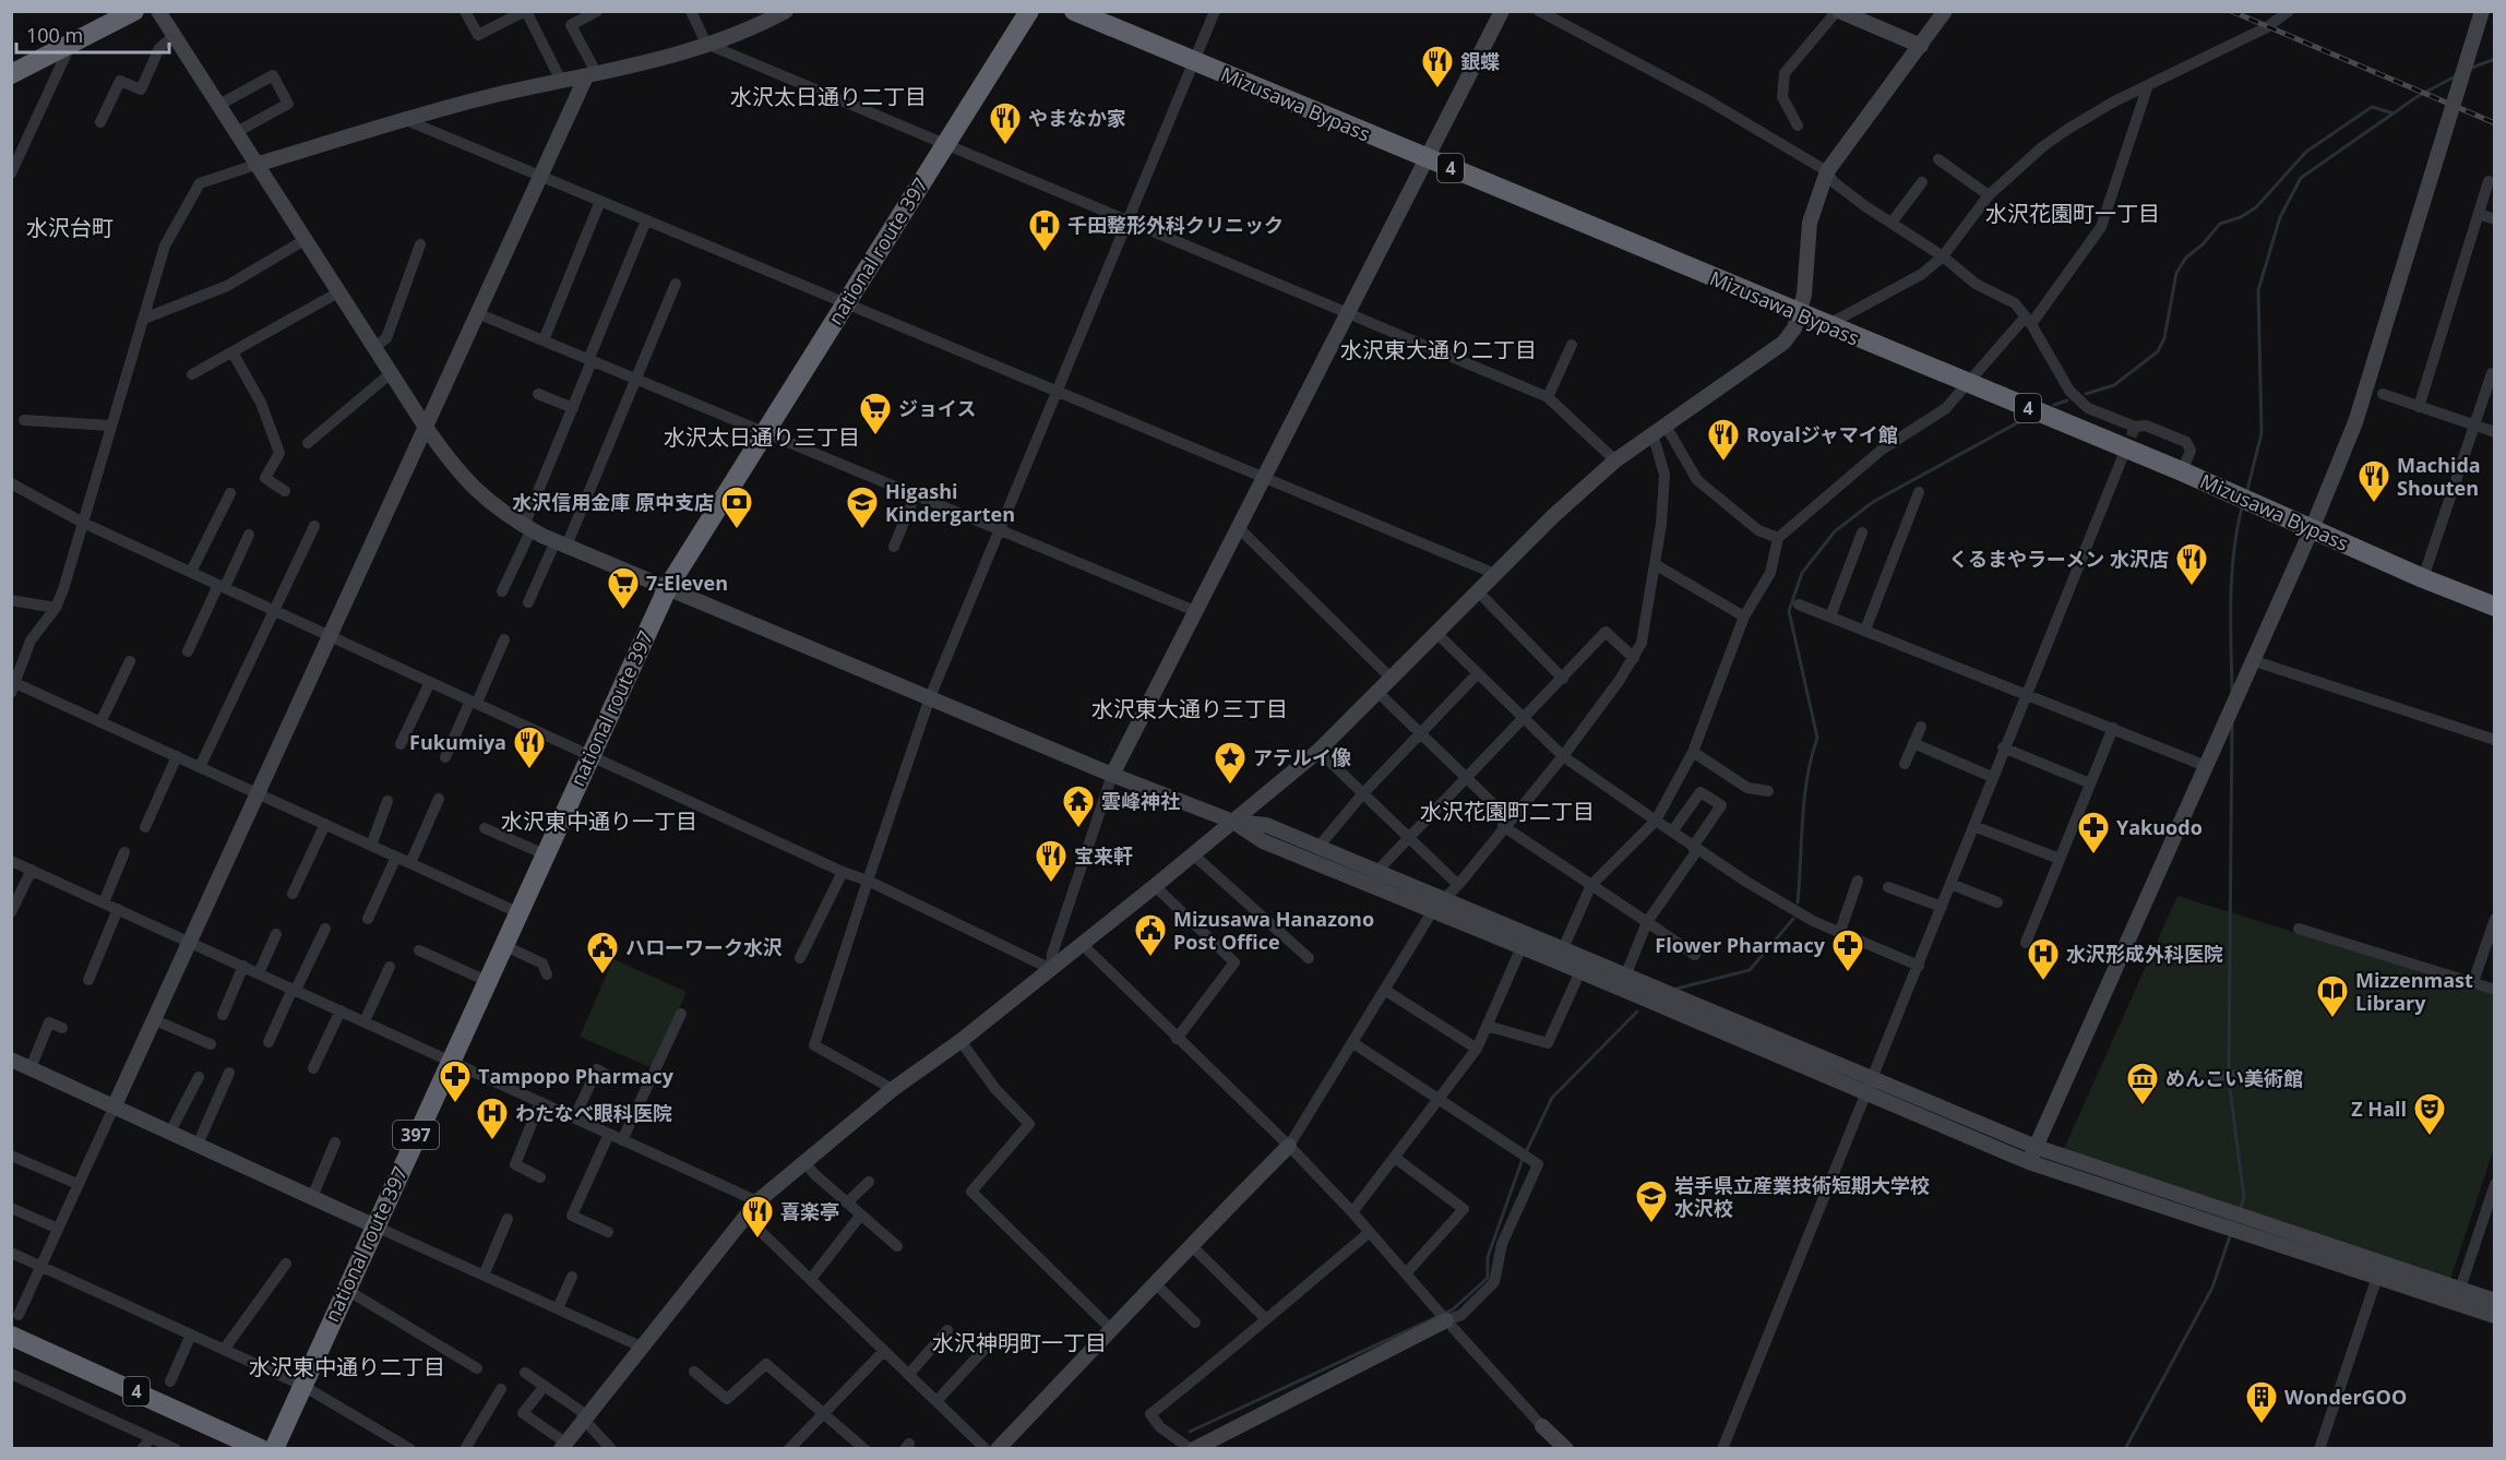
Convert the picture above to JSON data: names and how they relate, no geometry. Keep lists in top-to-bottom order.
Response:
{
  "streets": {
    "highway": [
      "Mizusawa Bypass",
      "4",
      "national route 397",
      "397"
    ]
  },
  "districts": [
    "水沢太日通り二丁目",
    "水沢花園町一丁目",
    "水沢台町",
    "水沢東大通り二丁目",
    "水沢太日通り三丁目",
    "水沢東大通り三丁目",
    "水沢花園町二丁目",
    "水沢東中通り一丁目",
    "水沢神明町一丁目",
    "水沢東中通り二丁目"
  ],
  "places": {
    "restaurant": [
      "銀蝶",
      "やまなか家",
      "Royalジャマイ館",
      "Machida Shouten",
      "くるまやラーメン 水沢店",
      "Fukumiya",
      "宝来軒",
      "喜楽亭"
    ],
    "hospital": ["千田整形外科クリニック", "水沢形成外科医院", "わたなべ眼科医院"],
    "supermarket": ["ジョイス", "7-Eleven"],
    "bank": ["水沢信用金庫 原中支店"],
    "school or university": ["Higashi Kindergarten", "岩手県立産業技術短期大学校 水沢校"],
    "place": ["アテルイ像"],
    "temple": ["雲峰神社"],
    "pharmacy": ["Yakuodo", "Flower Pharmacy", "Tampopo Pharmacy"],
    "public building": ["Mizusawa Hanazono Post Office", "ハローワーク水沢"],
    "library": ["Mizzenmast Library"],
    "museum": ["めんこい美術館"],
    "theatre": ["Z Hall"],
    "building": ["WonderGOO"]
  },
  "scale_bar": "100 m"
}
